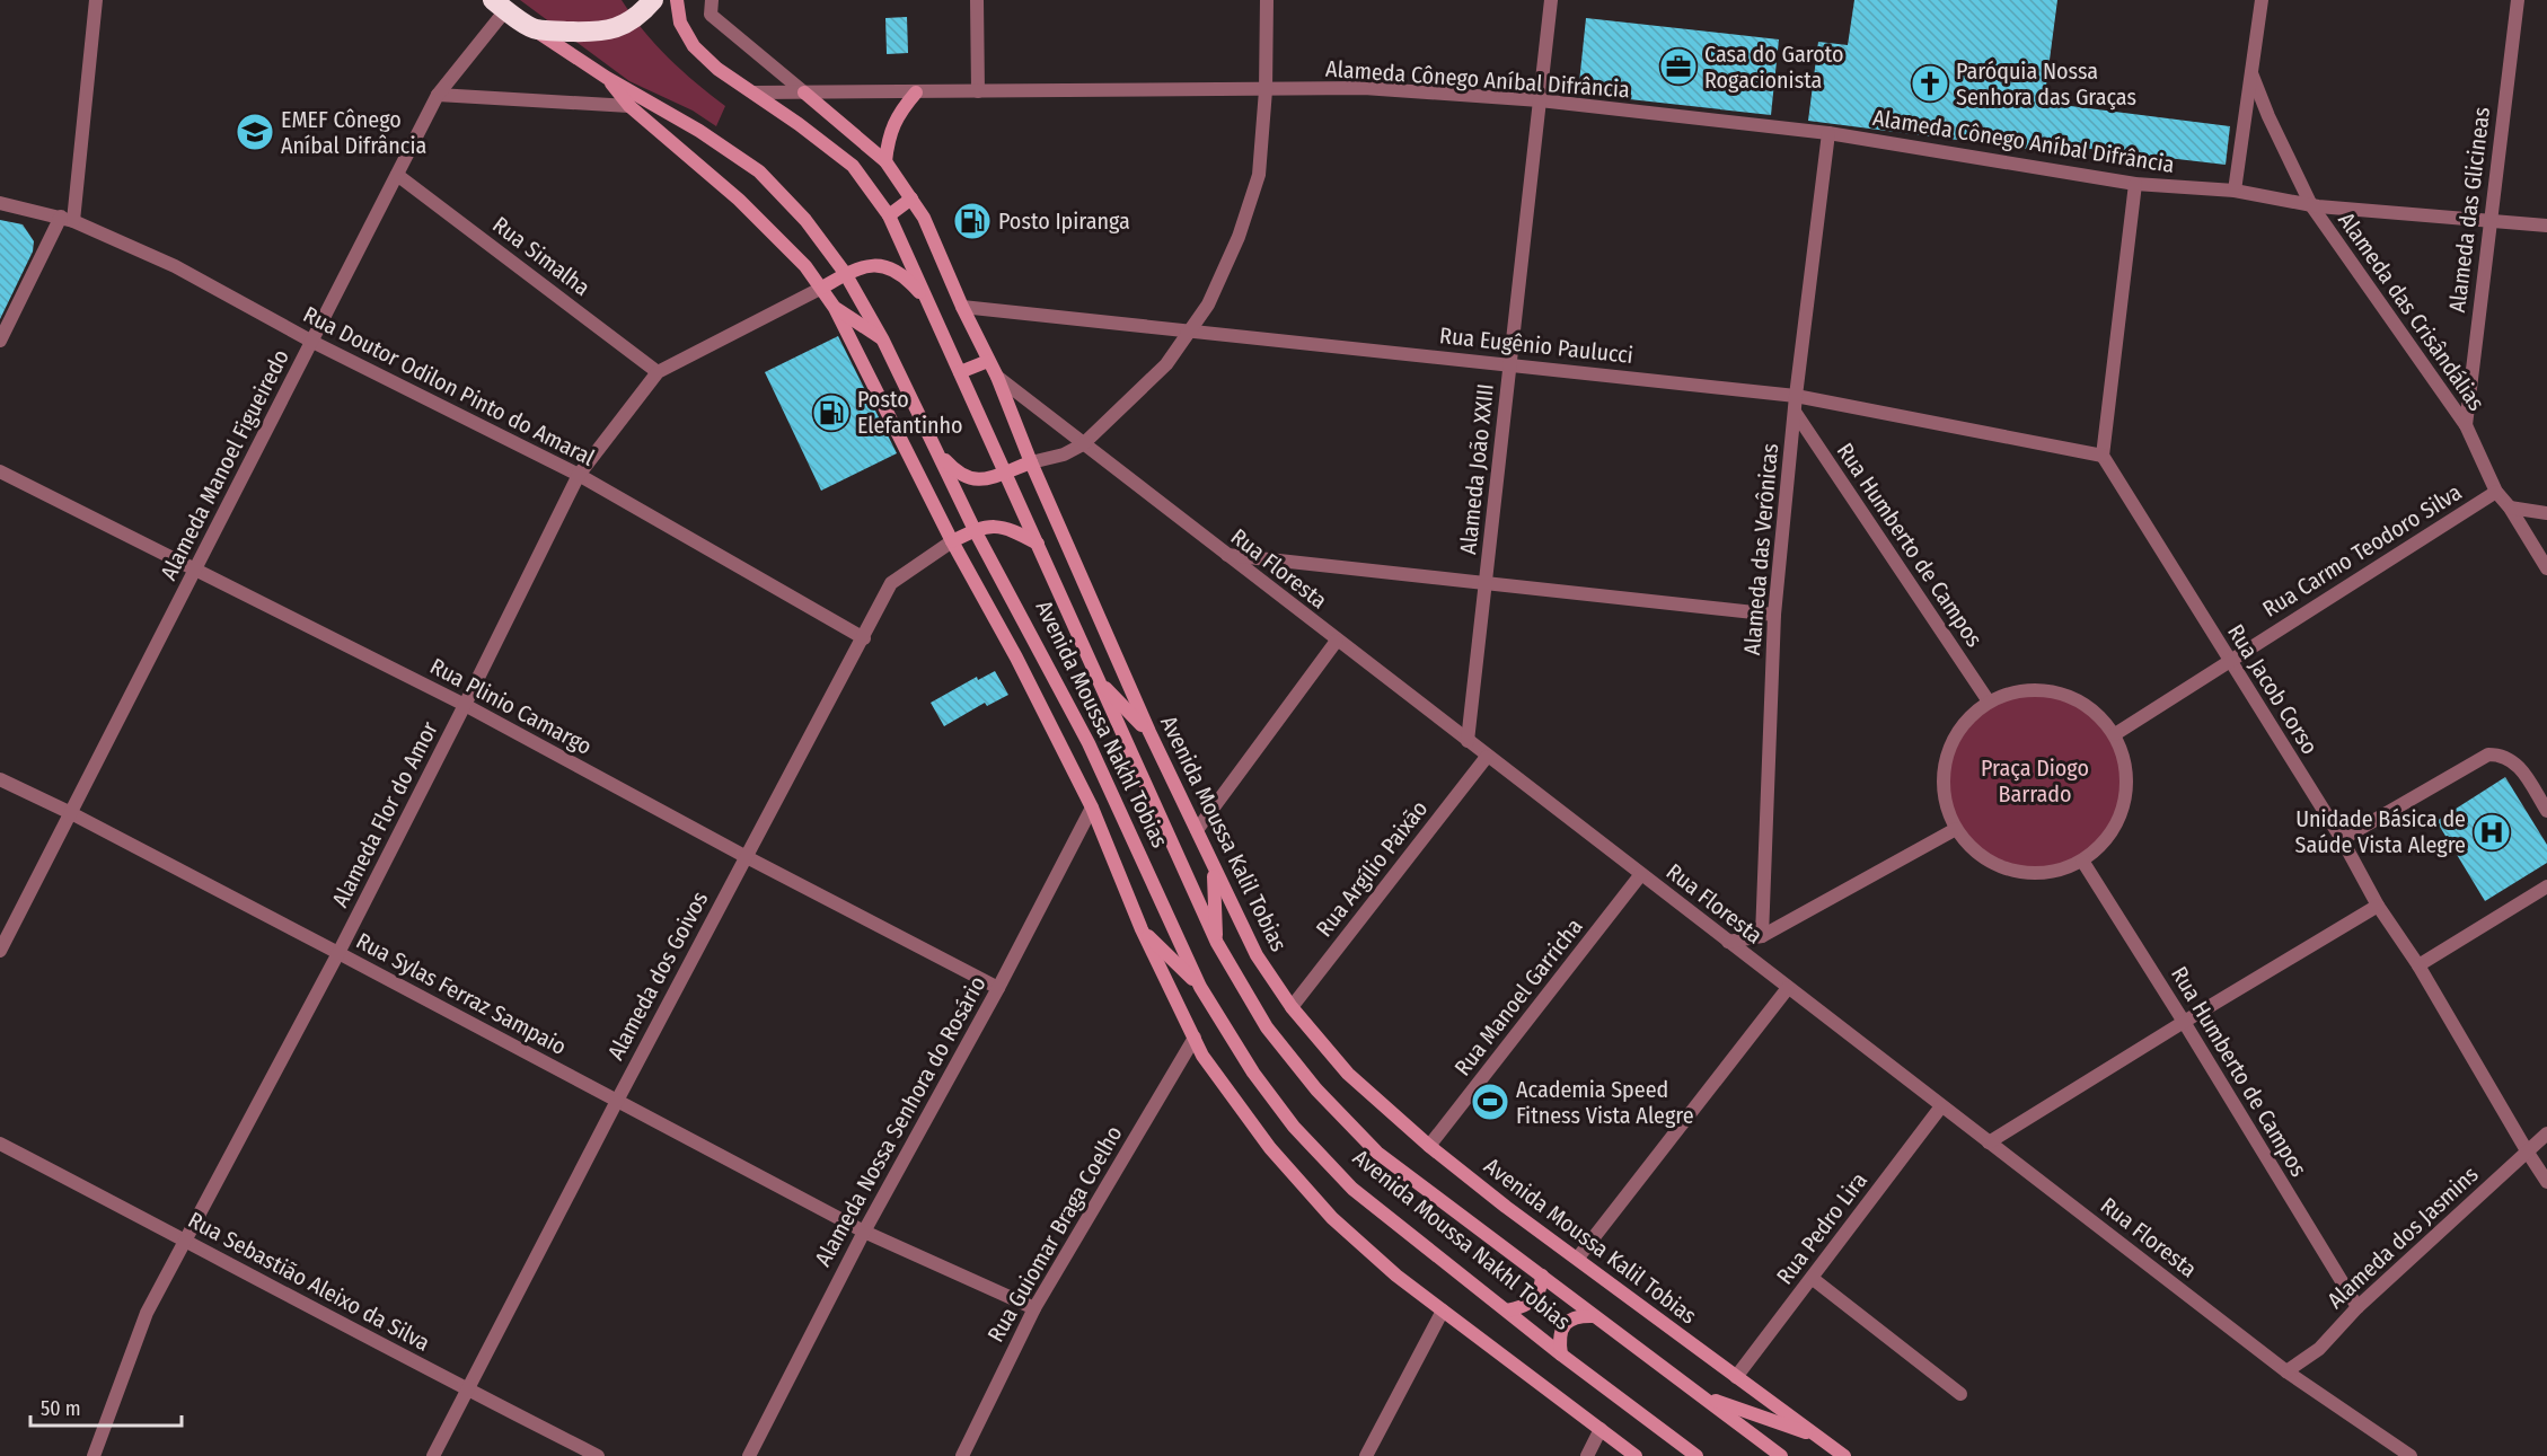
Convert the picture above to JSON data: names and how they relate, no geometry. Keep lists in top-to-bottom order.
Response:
{
  "streets": {
    "highway": ["Avenida Moussa Nakhl Tobias"],
    "main road": ["Avenida Moussa Kalil Tobias"],
    "street": [
      "Alameda Cônego Aníbal Difrância",
      "Alameda das Glicineas",
      "Rua Simalha",
      "Alameda das Crisândálias",
      "Rua Eugênio Paulucci",
      "Rua Doutor Odilon Pinto do Amaral",
      "Alameda Manoel Figueiredo",
      "Alameda João XXIII",
      "Rua Humberto de Campos",
      "Alameda das Verônicas",
      "Rua Carmo Teodoro Silva",
      "Rua Floresta",
      "Rua Jacob Corso",
      "Rua Plinio Camargo",
      "Alameda Flor do Amor",
      "Rua Argílio Paixão",
      "Alameda dos Goivos",
      "Rua Sylas Ferraz Sampaio",
      "Rua Manoel Garricha",
      "Alameda Nossa Senhora do Rosário",
      "Rua Pedro Lira",
      "Rua Guiomar Braga Coelho",
      "Alameda dos Jasmins",
      "Rua Sebastião Aleixo da Silva"
    ]
  },
  "crossings": [
    ["Alameda Cônego Aníbal Difrância", "Alameda das Glicineas"],
    ["Alameda Cônego Aníbal Difrância", "Alameda das Crisândálias"],
    ["Alameda Cônego Aníbal Difrância", "Alameda João XXIII"],
    ["Alameda Cônego Aníbal Difrância", "Alameda das Verônicas"],
    ["Alameda Cônego Aníbal Difrância", "Avenida Moussa Nakhl Tobias"],
    ["Alameda Cônego Aníbal Difrância", "Avenida Moussa Kalil Tobias"],
    ["Alameda das Glicineas", "Alameda das Crisândálias"],
    ["Rua Simalha", "Alameda Manoel Figueiredo"],
    ["Rua Simalha", "Alameda Flor do Amor"],
    ["Alameda das Crisândálias", "Rua Carmo Teodoro Silva"],
    ["Rua Eugênio Paulucci", "Alameda João XXIII"],
    ["Rua Eugênio Paulucci", "Alameda das Verônicas"],
    ["Rua Eugênio Paulucci", "Rua Jacob Corso"],
    ["Rua Eugênio Paulucci", "Avenida Moussa Kalil Tobias"],
    ["Rua Doutor Odilon Pinto do Amaral", "Alameda Manoel Figueiredo"],
    ["Rua Doutor Odilon Pinto do Amaral", "Alameda Flor do Amor"],
    ["Rua Doutor Odilon Pinto do Amaral", "Alameda dos Goivos"],
    ["Alameda Manoel Figueiredo", "Rua Plinio Camargo"],
    ["Alameda Manoel Figueiredo", "Avenida Moussa Nakhl Tobias"],
    ["Alameda Manoel Figueiredo", "Rua Sylas Ferraz Sampaio"],
    ["Alameda João XXIII", "Rua Floresta"],
    ["Rua Humberto de Campos", "Alameda das Verônicas"],
    ["Rua Humberto de Campos", "Rua Carmo Teodoro Silva"],
    ["Rua Humberto de Campos", "Alameda dos Jasmins"],
    ["Rua Carmo Teodoro Silva", "Rua Jacob Corso"],
    ["Rua Floresta", "Avenida Moussa Kalil Tobias"],
    ["Rua Floresta", "Rua Argílio Paixão"],
    ["Rua Floresta", "Rua Manoel Garricha"],
    ["Rua Floresta", "Rua Pedro Lira"],
    ["Rua Floresta", "Alameda dos Jasmins"],
    ["Rua Jacob Corso", "Alameda dos Jasmins"],
    ["Rua Plinio Camargo", "Alameda Flor do Amor"],
    ["Rua Plinio Camargo", "Alameda dos Goivos"],
    ["Rua Plinio Camargo", "Alameda Nossa Senhora do Rosário"],
    ["Alameda Flor do Amor", "Rua Sylas Ferraz Sampaio"],
    ["Alameda Flor do Amor", "Rua Sebastião Aleixo da Silva"],
    ["Avenida Moussa Kalil Tobias", "Rua Argílio Paixão"],
    ["Avenida Moussa Kalil Tobias", "Rua Manoel Garricha"],
    ["Avenida Moussa Kalil Tobias", "Rua Pedro Lira"],
    ["Alameda dos Goivos", "Rua Sylas Ferraz Sampaio"],
    ["Alameda dos Goivos", "Rua Sebastião Aleixo da Silva"],
    ["Rua Sylas Ferraz Sampaio", "Alameda Nossa Senhora do Rosário"],
    ["Rua Sylas Ferraz Sampaio", "Rua Guiomar Braga Coelho"]
  ],
  "parks": ["Praça Diogo Barrado"],
  "places": {
    "office": ["Casa do Garoto Rogacionista"],
    "church": ["Paróquia Nossa Senhora das Graças"],
    "school or university": ["EMEF Cônego Aníbal Difrância"],
    "fuel station": ["Posto Ipiranga", "Posto Elefantinho"],
    "hospital": ["Unidade Básica de Saúde Vista Alegre"],
    "sports": ["Academia Speed Fitness Vista Alegre"]
  },
  "scale_bar": "50 m"
}
